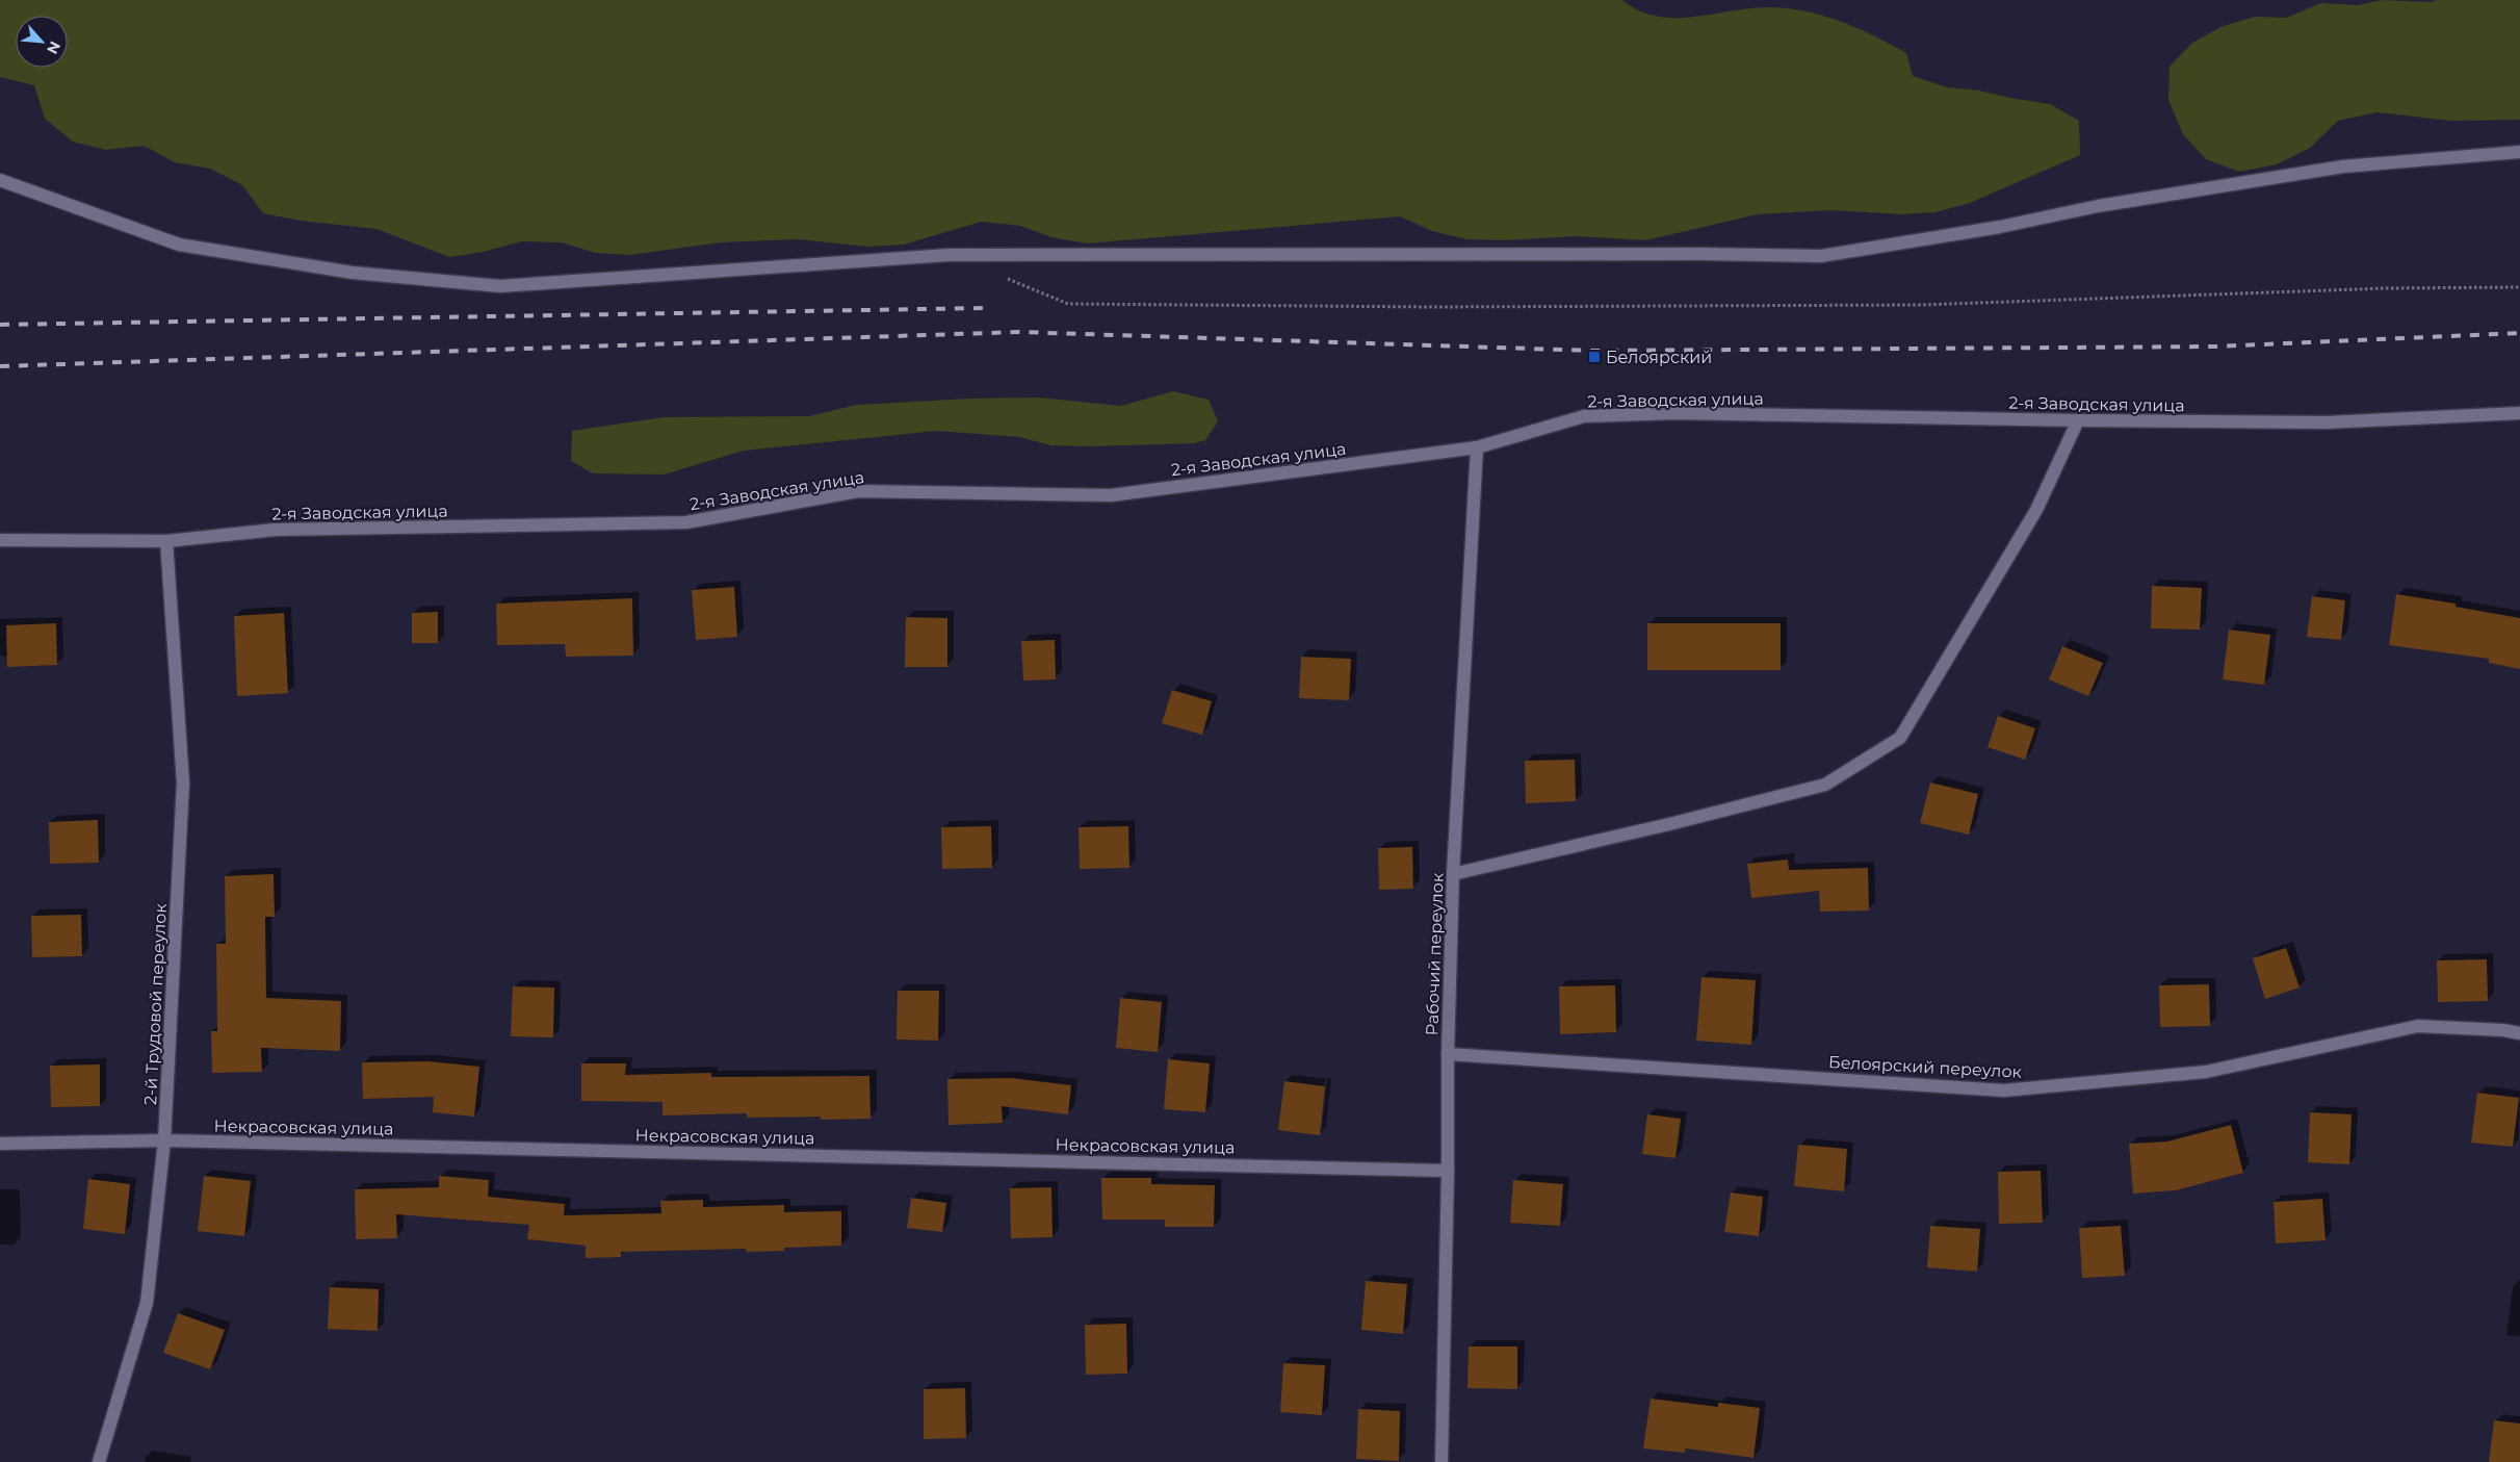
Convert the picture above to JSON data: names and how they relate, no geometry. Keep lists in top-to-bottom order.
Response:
{
  "streets": {
    "street": [
      "2-я Заводская улица",
      "Рабочий переулок",
      "2-й Трудовой переулок",
      "Белоярский переулок",
      "Некрасовская улица"
    ]
  },
  "crossings": [
    ["2-я Заводская улица", "Рабочий переулок"],
    ["2-я Заводская улица", "2-й Трудовой переулок"],
    ["Рабочий переулок", "Белоярский переулок"],
    ["Рабочий переулок", "Некрасовская улица"],
    ["2-й Трудовой переулок", "Некрасовская улица"]
  ],
  "places": {
    "transit": ["Белоярский"]
  },
  "north": "bottom right"
}
